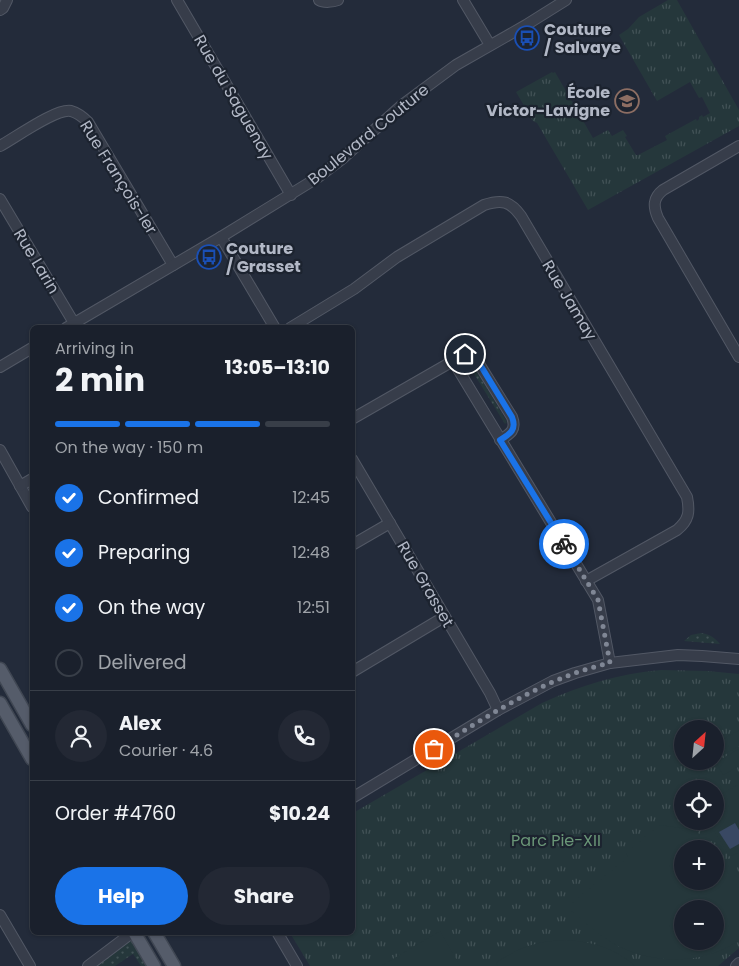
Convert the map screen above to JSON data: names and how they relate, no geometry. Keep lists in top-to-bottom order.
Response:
{
  "streets": {
    "street": [
      "Rue du Saguenay",
      "Boulevard Couture",
      "Rue François-Ier",
      "Rue Larin",
      "Rue Jamay",
      "Rue Grasset"
    ]
  },
  "crossings": [
    ["Rue du Saguenay", "Boulevard Couture"],
    ["Boulevard Couture", "Rue François-Ier"],
    ["Boulevard Couture", "Rue Larin"]
  ],
  "parks": ["Parc Pie-XII"],
  "places": {
    "bus stop": ["Couture / Salvaye", "Couture / Grasset"],
    "school or university": ["École Victor-Lavigne"]
  },
  "north": "top right",
  "page": {
    "heading": ["2 min", "Arriving in", "13:05–13:10"],
    "panel": [
      "Alex",
      "Courier · 4.6",
      "Order #4760",
      "$10.24"
    ],
    "bar": "On the way · 150 m",
    "list": [
      ["Confirmed", "12:45"],
      ["Preparing", "12:48"],
      ["On the way", "12:51"],
      "Delivered"
    ],
    "map_buttons": ["+", "−"],
    "buttons": ["Help", "Share"]
  }
}
